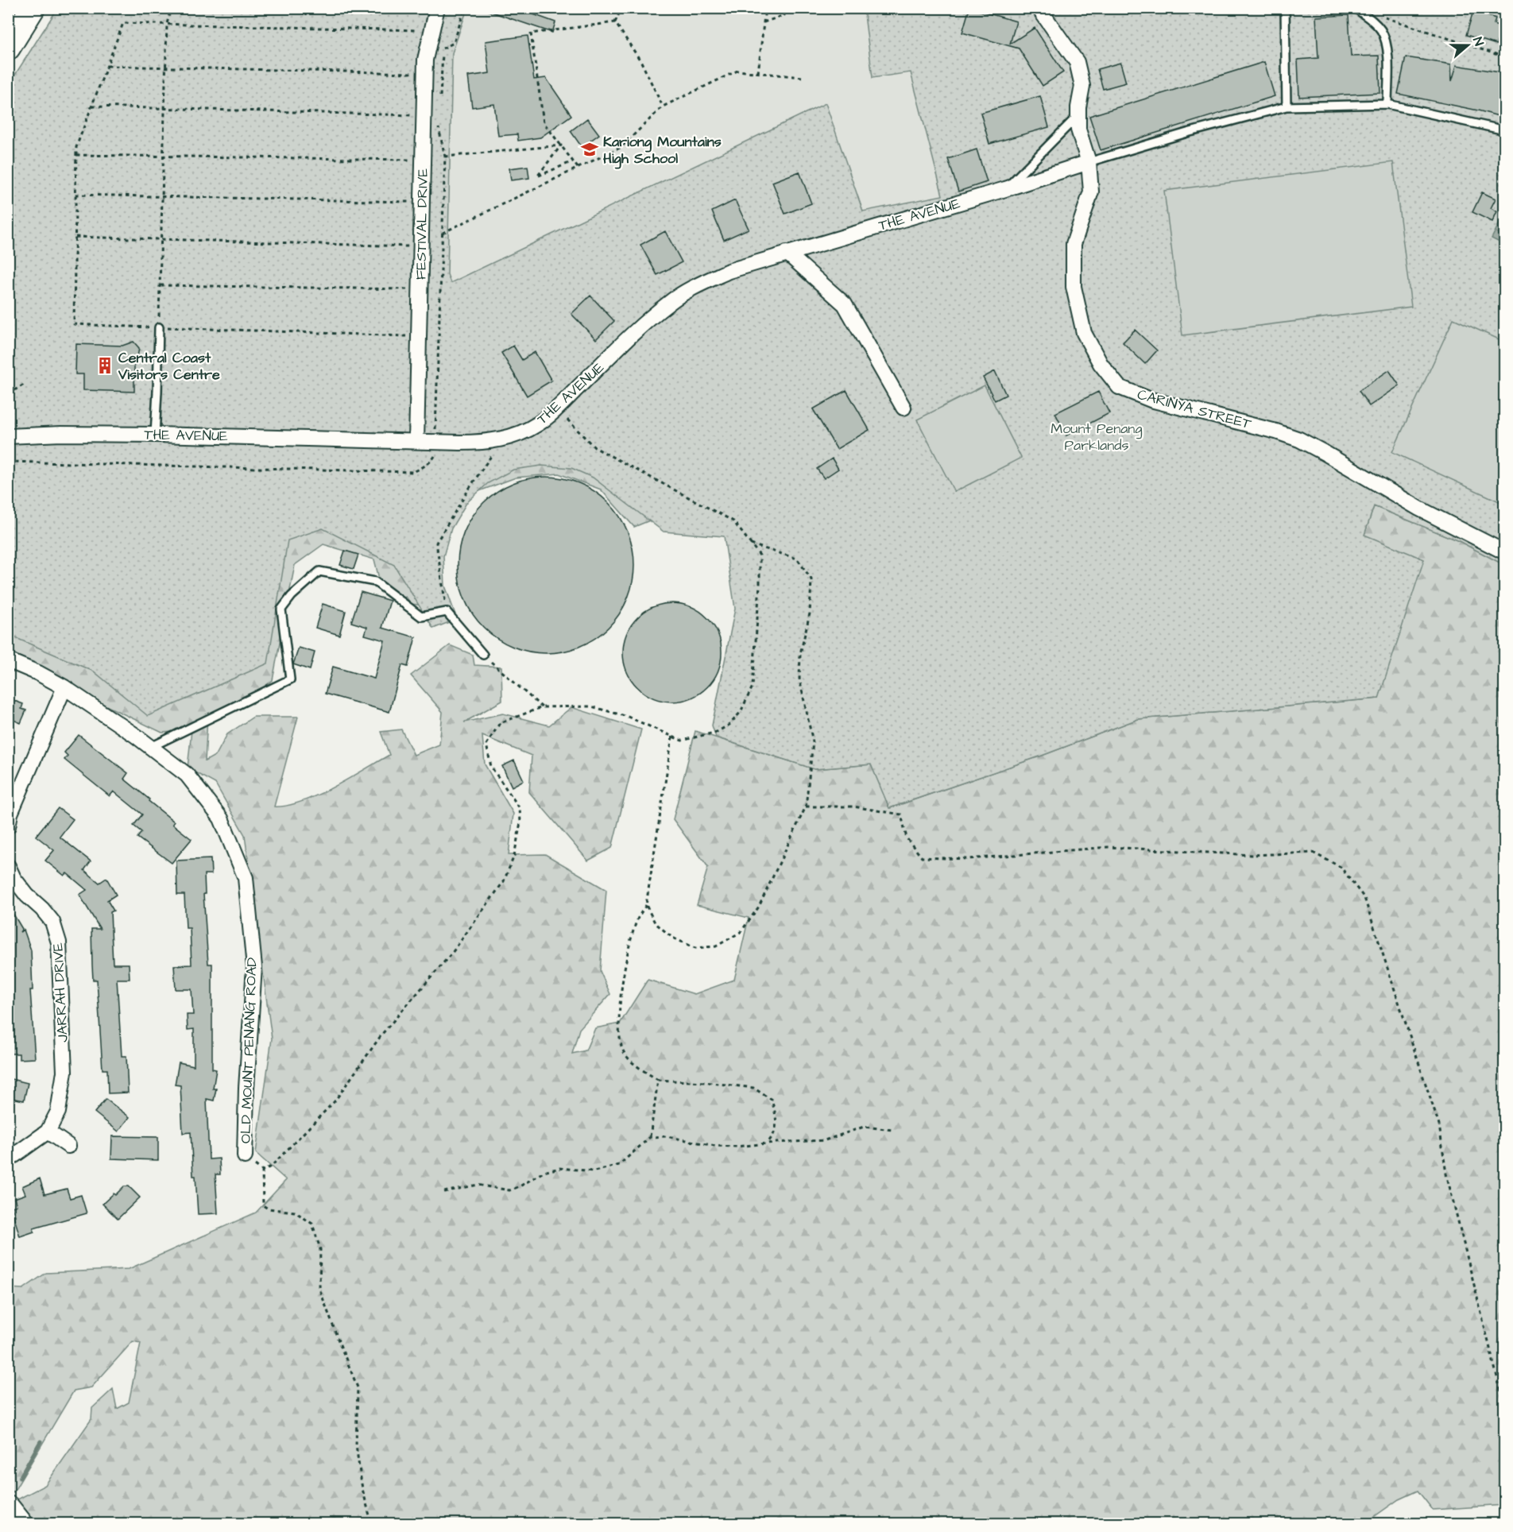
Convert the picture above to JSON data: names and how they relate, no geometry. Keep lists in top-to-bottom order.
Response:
{
  "streets": {
    "street": [
      "THE AVENUE",
      "FESTIVAL DRIVE",
      "CARINYA STREET",
      "JARRAH DRIVE",
      "OLD MOUNT PENANG ROAD"
    ]
  },
  "crossings": [
    ["THE AVENUE", "FESTIVAL DRIVE"],
    ["THE AVENUE", "CARINYA STREET"]
  ],
  "parks": ["Mount Penang Parklands"],
  "places": {
    "school or university": ["Kariong Mountains High School"],
    "building": ["Central Coast Visitors Centre"]
  },
  "north": "right"
}
